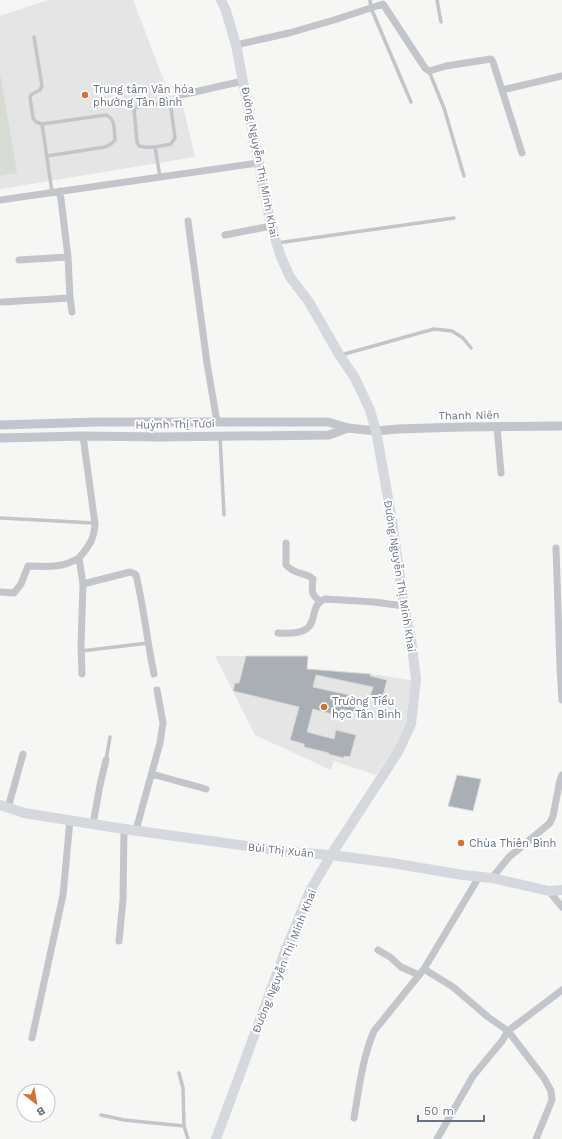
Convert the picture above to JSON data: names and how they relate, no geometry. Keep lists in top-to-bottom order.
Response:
{
  "streets": {
    "main road": ["Đường Nguyễn Thị Minh Khai", "Bùi Thị Xuân"],
    "street": ["Thanh Niên", "Huỳnh Thị Tươi"]
  },
  "crossings": [
    ["Đường Nguyễn Thị Minh Khai", "Thanh Niên"],
    ["Đường Nguyễn Thị Minh Khai", "Huỳnh Thị Tươi"],
    ["Đường Nguyễn Thị Minh Khai", "Bùi Thị Xuân"],
    ["Thanh Niên", "Huỳnh Thị Tươi"]
  ],
  "places": ["Trung tâm Văn hóa phường Tân Bình", "Trường Tiểu học Tân Bình", "Chùa Thiên Bình"],
  "scale_bar": "50 m",
  "north": "bottom right"
}
